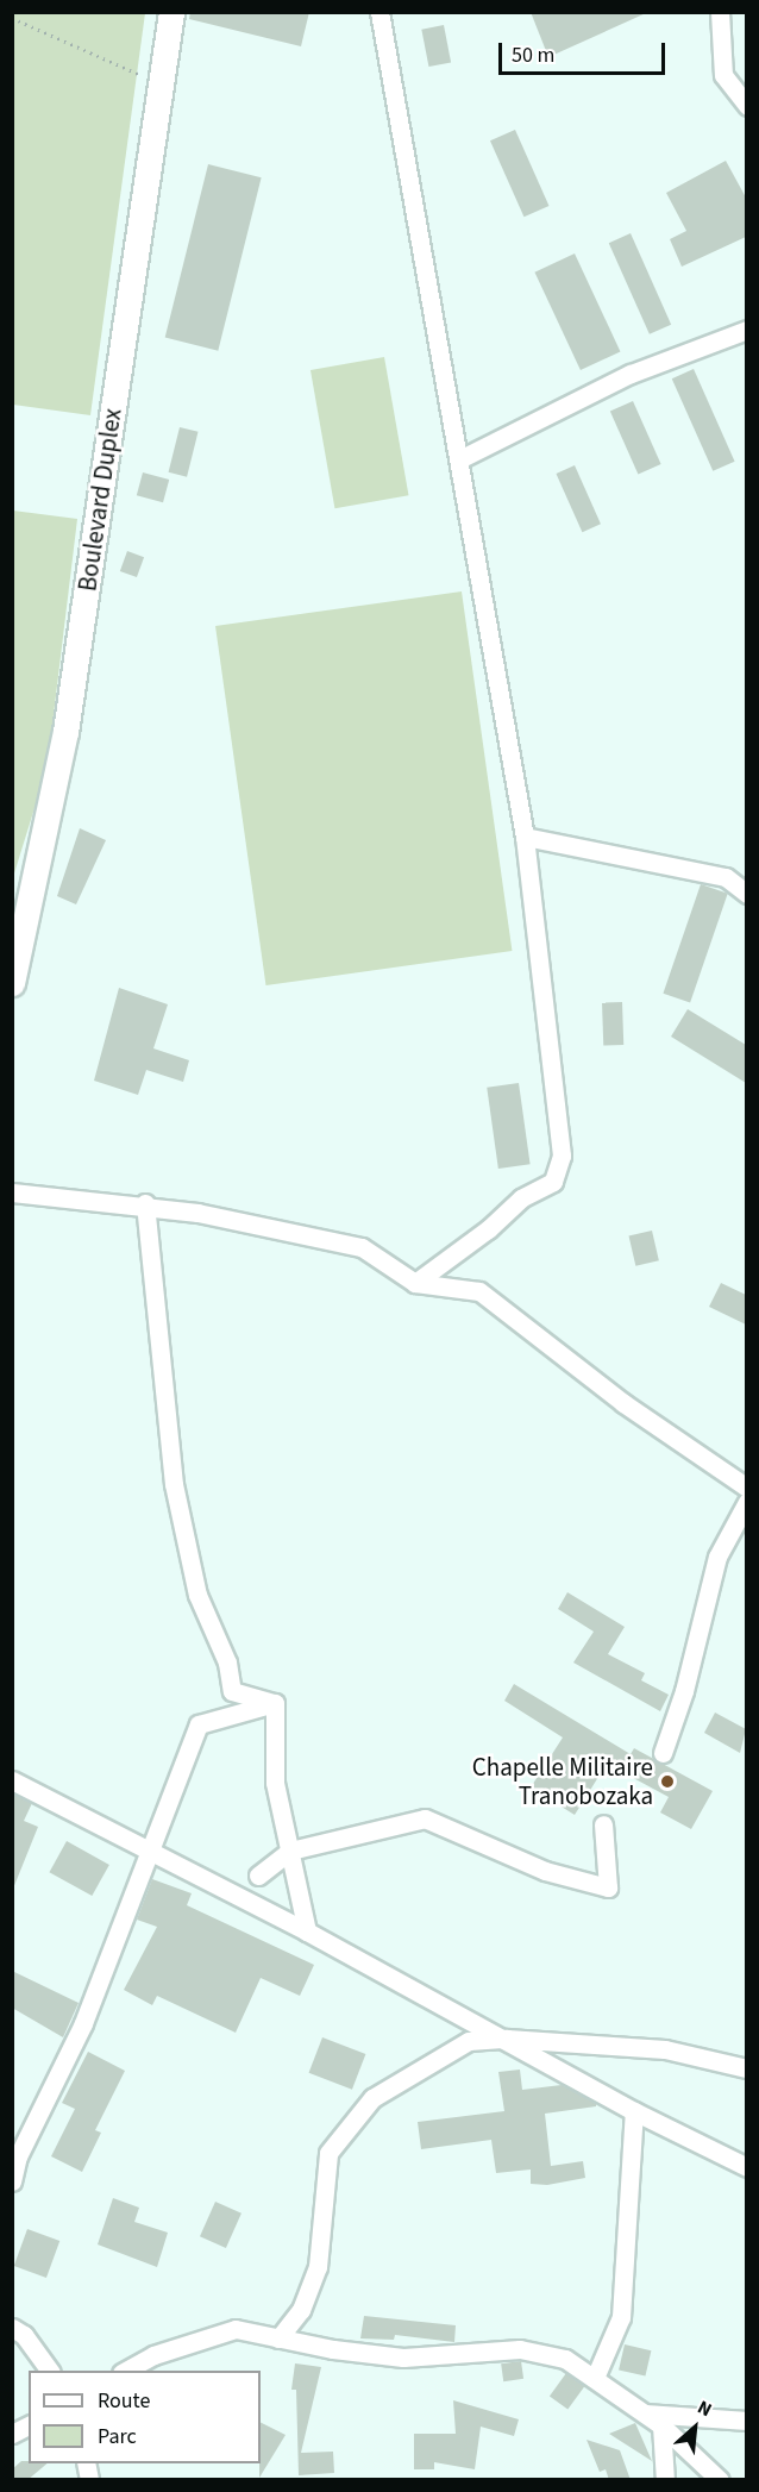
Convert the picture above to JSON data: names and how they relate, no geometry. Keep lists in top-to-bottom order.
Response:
{
  "streets": {
    "main road": ["Boulevard Duplex"]
  },
  "places": ["Chapelle Militaire Tranobozaka"],
  "legend": ["Route", "Parc"],
  "scale_bar": "50 m",
  "north": "top right"
}
